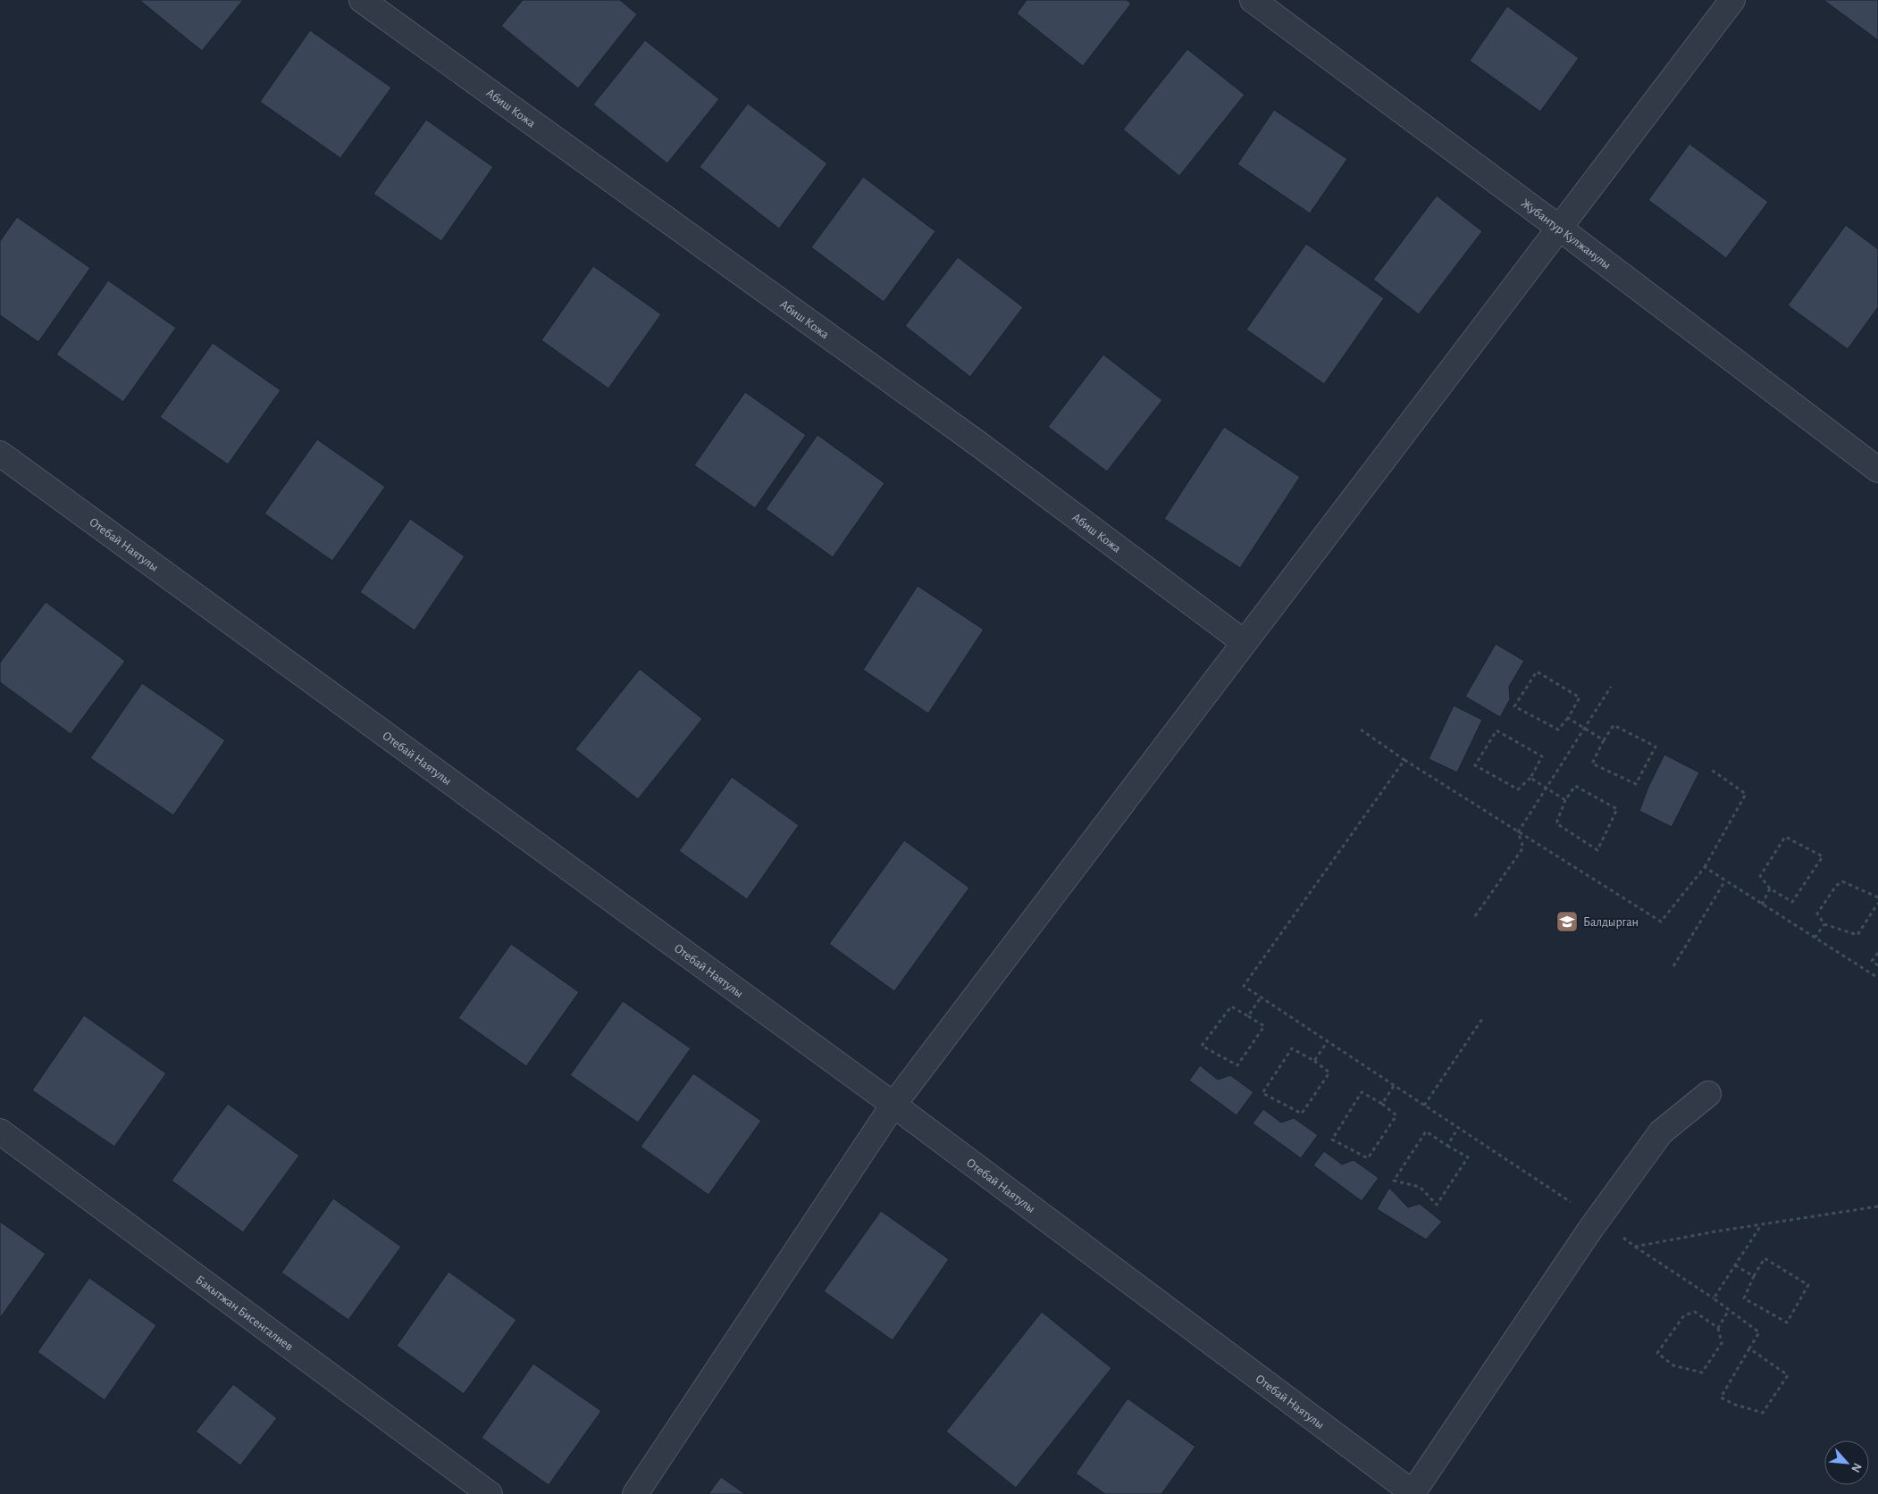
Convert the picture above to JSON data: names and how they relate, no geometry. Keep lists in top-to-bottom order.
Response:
{
  "streets": {
    "street": [
      "Абиш Кожа",
      "Жубантур Кулжанулы",
      "Отебай Наятулы",
      "Бакытжан Бисенгалиев"
    ]
  },
  "places": {
    "school or university": ["Балдырган"]
  },
  "north": "bottom right"
}
